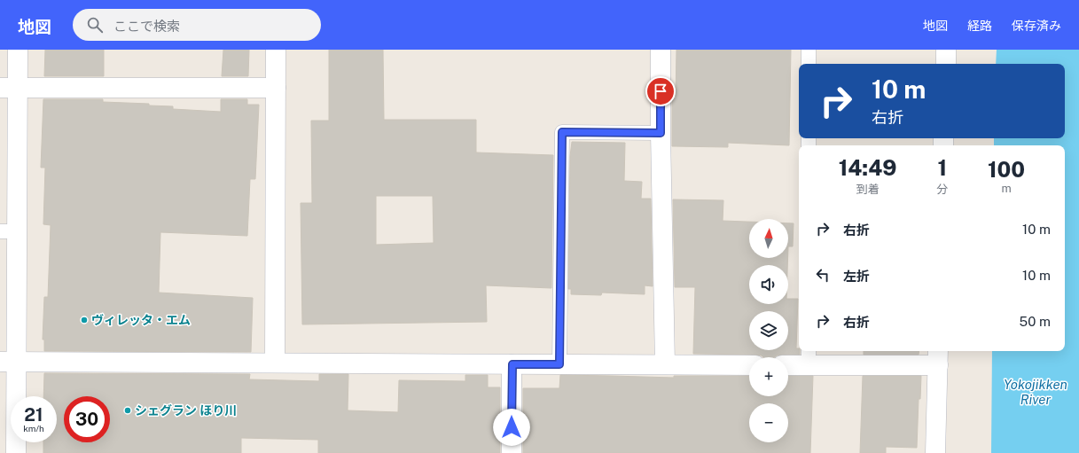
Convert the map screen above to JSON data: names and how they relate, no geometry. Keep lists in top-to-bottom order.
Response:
{
  "water": ["Yokojikken River"],
  "places": ["ヴィレッタ・エム", "シェグラン ほり川"],
  "north": "top",
  "page": {
    "header": "地図",
    "search": "ここで検索",
    "nav": ["地図", "経路", "保存済み"],
    "turn": ["10 m", "右折"],
    "eta": [
      "14:49",
      "到着",
      "1",
      "分",
      "100",
      "m"
    ],
    "list": [
      {
        "name": "右折",
        "value": "10 m"
      },
      {
        "name": "左折",
        "value": "10 m"
      },
      {
        "name": "右折",
        "value": "50 m"
      }
    ],
    "map_buttons": ["+", "−"],
    "speed": "21 km/h",
    "limit": "30"
  }
}
